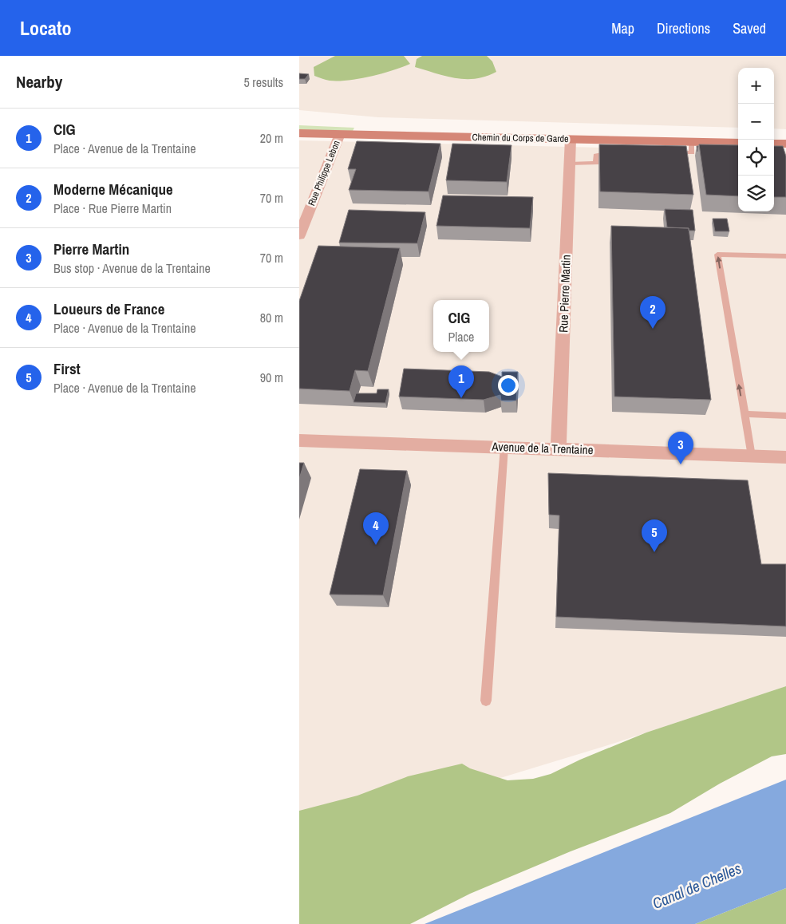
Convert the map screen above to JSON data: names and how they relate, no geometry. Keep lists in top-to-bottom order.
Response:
{
  "streets": {
    "street": [
      "Chemin du Corps de Garde",
      "Rue Philippe Lebon",
      "Rue Pierre Martin",
      "Avenue de la Trentaine"
    ]
  },
  "crossings": [
    ["Chemin du Corps de Garde", "Rue Philippe Lebon"],
    ["Chemin du Corps de Garde", "Rue Pierre Martin"],
    ["Rue Pierre Martin", "Avenue de la Trentaine"]
  ],
  "water": ["Canal de Chelles"],
  "page": {
    "header": "Locato",
    "nav": ["Map", "Directions", "Saved"],
    "heading": ["Nearby", "5 results"],
    "map_buttons": ["+", "−"],
    "list": [
      {
        "mark": "1",
        "name": "CIG",
        "note": "Place · Avenue de la Trentaine",
        "value": "20 m"
      },
      {
        "mark": "2",
        "name": "Moderne Mécanique",
        "note": "Place · Rue Pierre Martin",
        "value": "70 m"
      },
      {
        "mark": "3",
        "name": "Pierre Martin",
        "note": "Bus stop · Avenue de la Trentaine",
        "value": "70 m"
      },
      {
        "mark": "4",
        "name": "Loueurs de France",
        "note": "Place · Avenue de la Trentaine",
        "value": "80 m"
      },
      {
        "mark": "5",
        "name": "First",
        "note": "Place · Avenue de la Trentaine",
        "value": "90 m"
      }
    ],
    "pins": [
      "2",
      "1",
      "3",
      "4",
      "5"
    ],
    "popup": ["CIG", "Place"]
  }
}
